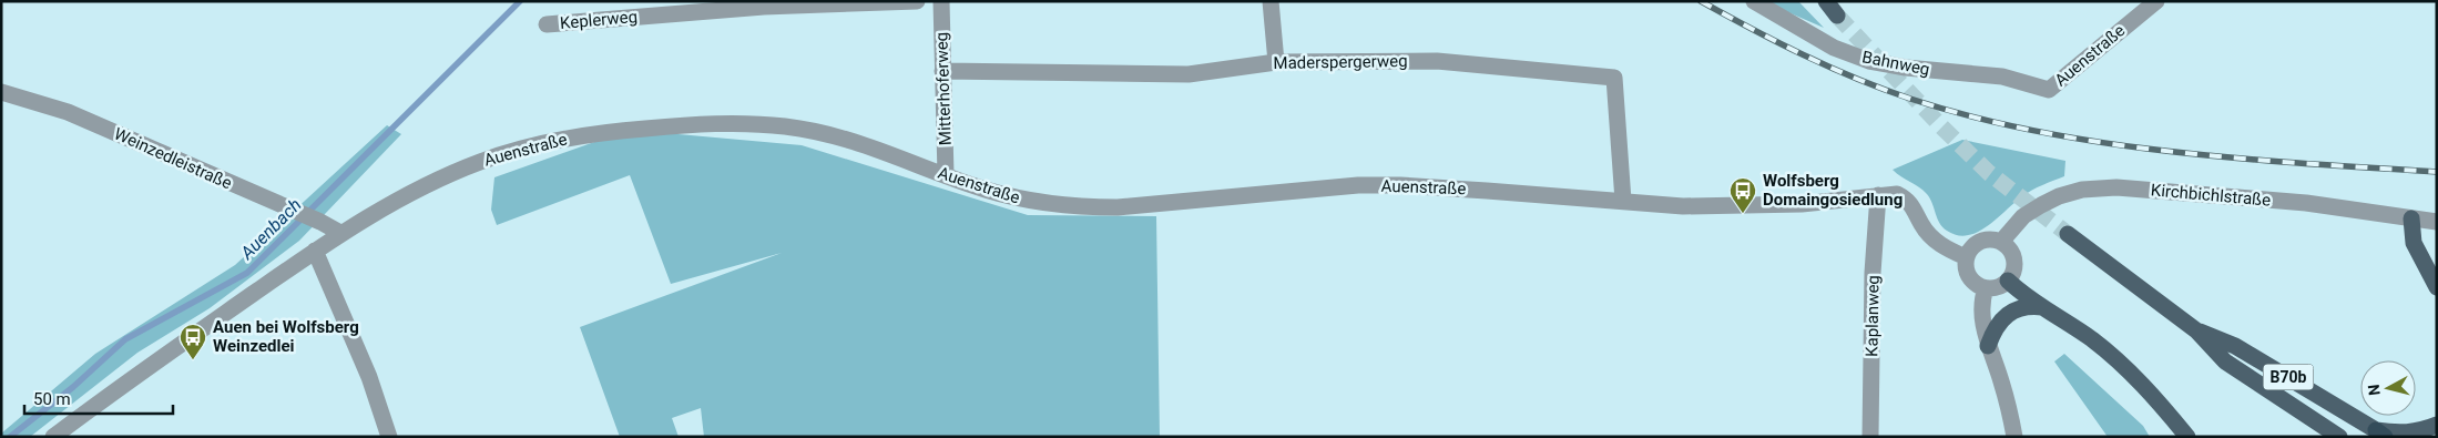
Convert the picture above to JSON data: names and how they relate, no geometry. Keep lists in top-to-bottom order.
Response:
{
  "streets": {
    "main road": ["B70b"],
    "street": [
      "Keplerweg",
      "Auenstraße",
      "Maderspergerweg",
      "Bahnweg",
      "Mitterhoferweg",
      "Weinzedleistraße",
      "Kirchbichlstraße",
      "Kaplanweg"
    ]
  },
  "crossings": [
    ["Auenstraße", "Maderspergerweg"],
    ["Auenstraße", "Bahnweg"],
    ["Auenstraße", "Mitterhoferweg"],
    ["Auenstraße", "Weinzedleistraße"],
    ["Auenstraße", "Kirchbichlstraße"],
    ["Auenstraße", "Kaplanweg"],
    ["Maderspergerweg", "Mitterhoferweg"]
  ],
  "water": ["Auenbach"],
  "places": {
    "bus stop": ["Wolfsberg Domaingosiedlung", "Auen bei Wolfsberg Weinzedlei"]
  },
  "scale_bar": "50 m",
  "north": "left"
}
